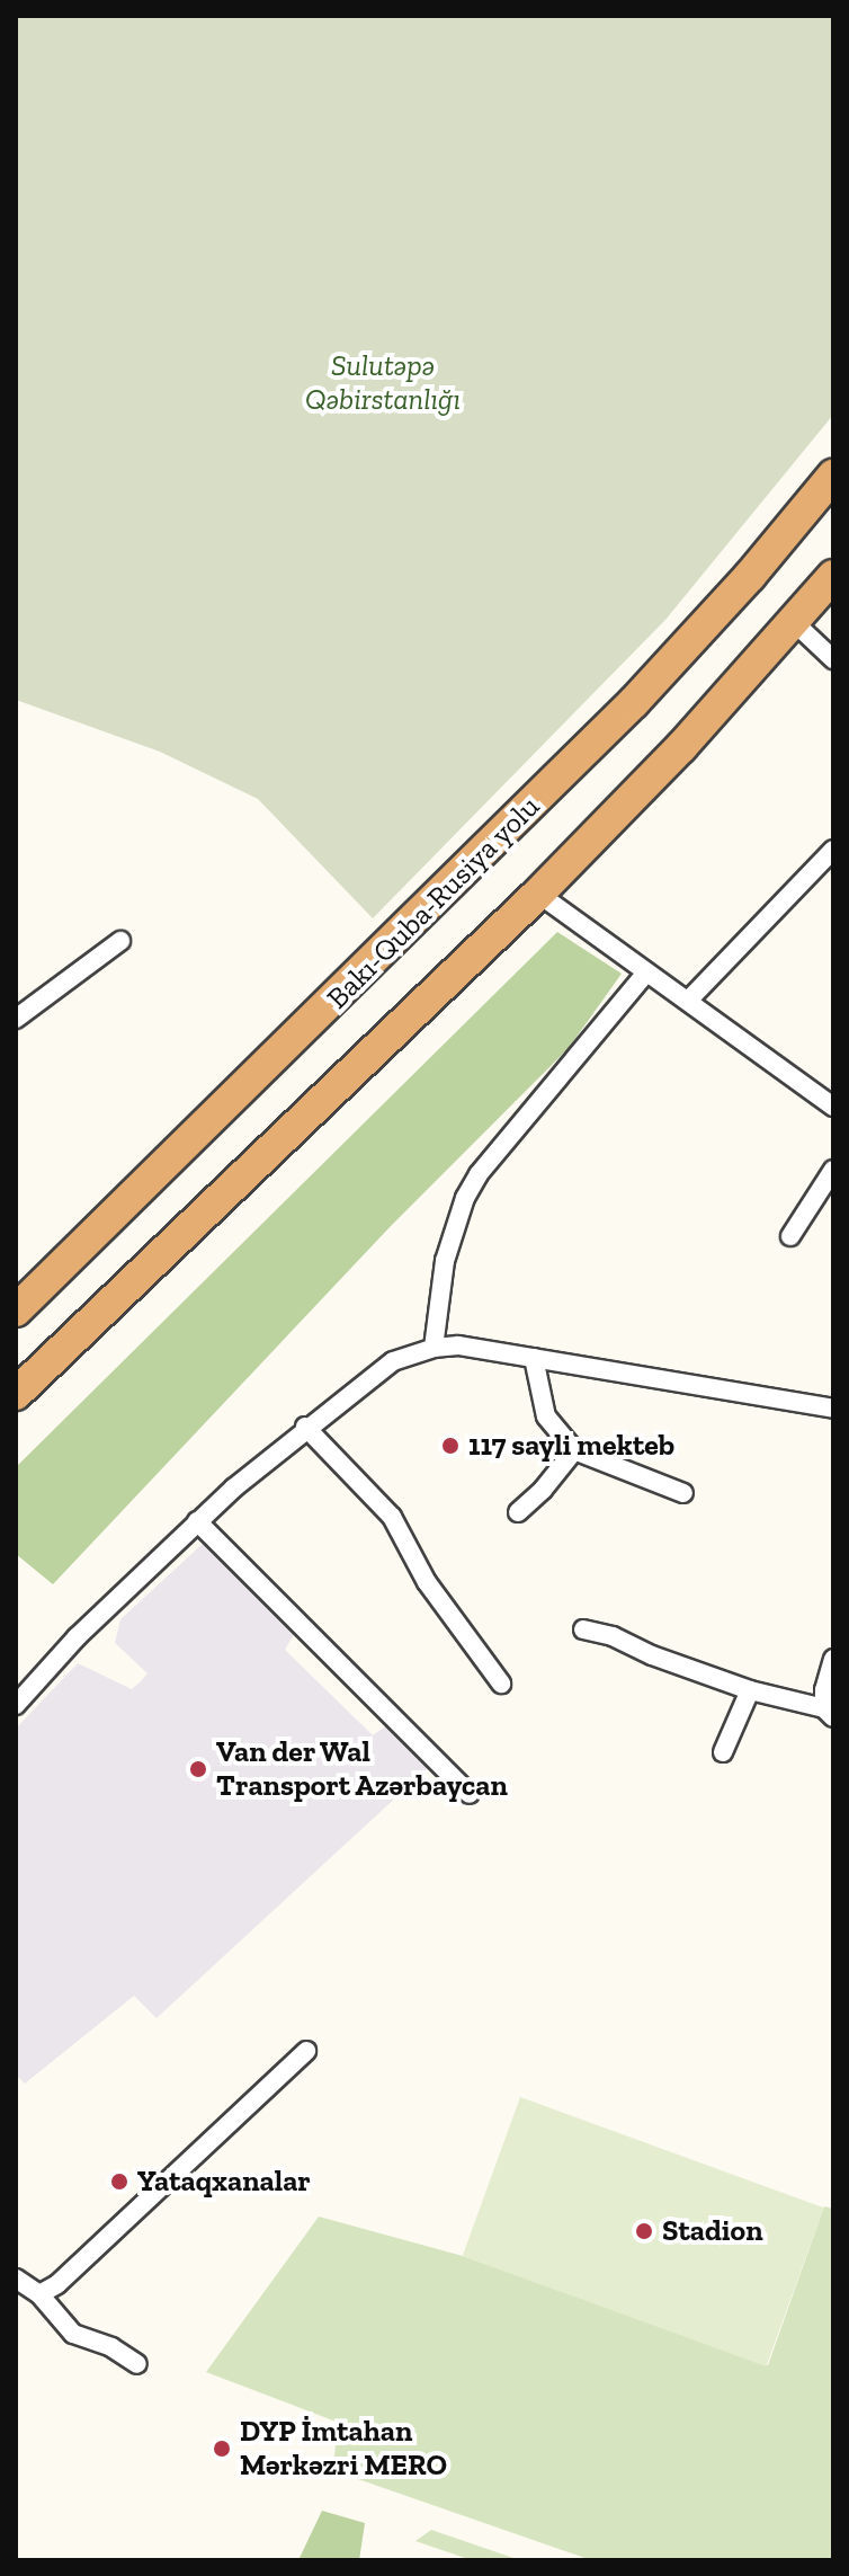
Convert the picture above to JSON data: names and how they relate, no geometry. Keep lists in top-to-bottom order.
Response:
{
  "streets": {
    "highway": ["Bakı-Quba-Rusiya yolu"]
  },
  "parks": ["Sulutəpə Qəbirstanlığı"],
  "places": [
    "117 sayli mekteb",
    "Van der Wal Transport Azərbaycan",
    "Yataqxanalar",
    "Stadion",
    "DYP İmtahan Mərkəzri MERO"
  ]
}
